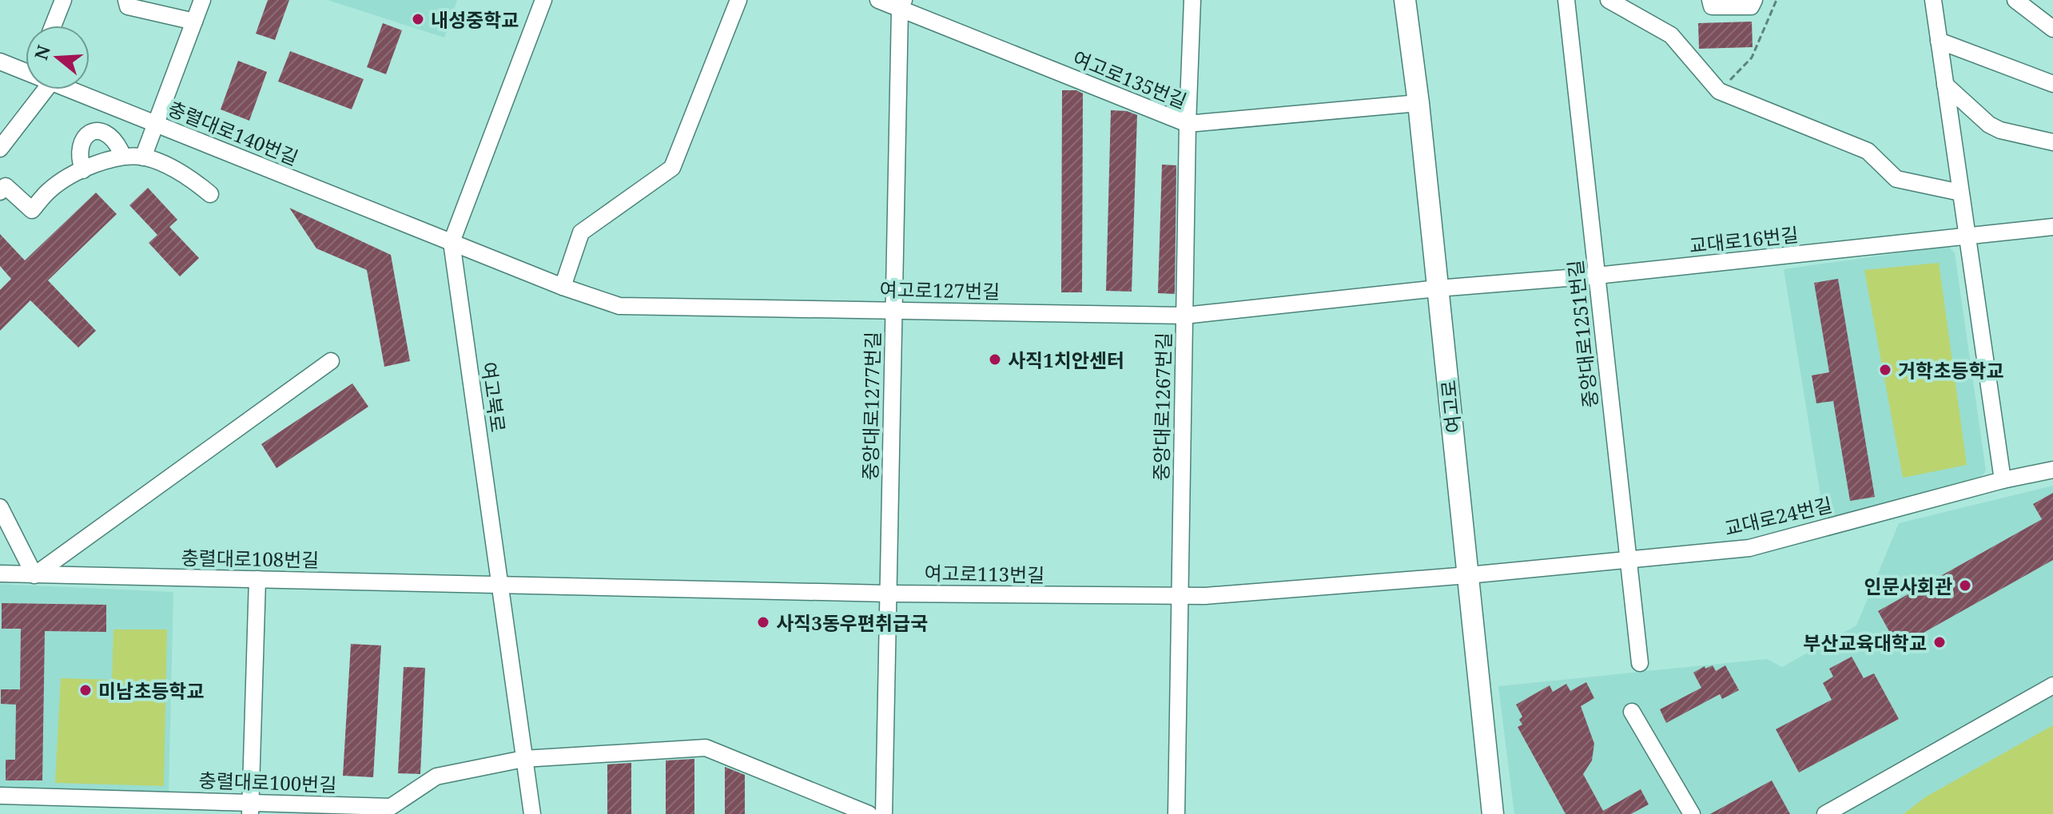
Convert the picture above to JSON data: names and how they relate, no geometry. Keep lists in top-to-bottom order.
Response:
{
  "streets": {
    "main road": ["여고로"],
    "street": [
      "여고로135번길",
      "충렬대로140번길",
      "교대로16번길",
      "여고로127번길",
      "중앙대로1251번길",
      "여고북로",
      "중앙대로1277번길",
      "중앙대로1267번길",
      "교대로24번길",
      "충렬대로108번길",
      "여고로113번길",
      "충렬대로100번길"
    ]
  },
  "crossings": [
    ["여고로135번길", "중앙대로1277번길"],
    ["여고로135번길", "중앙대로1267번길"],
    ["여고로135번길", "여고로"],
    ["충렬대로140번길", "여고로127번길"],
    ["충렬대로140번길", "여고북로"],
    ["교대로16번길", "여고로127번길"],
    ["교대로16번길", "중앙대로1251번길"],
    ["교대로16번길", "여고로"],
    ["여고로127번길", "여고북로"],
    ["여고로127번길", "중앙대로1277번길"],
    ["여고로127번길", "중앙대로1267번길"],
    ["여고로127번길", "여고로"],
    ["중앙대로1251번길", "교대로24번길"],
    ["여고북로", "충렬대로108번길"],
    ["여고북로", "여고로113번길"],
    ["여고북로", "충렬대로100번길"],
    ["중앙대로1277번길", "여고로113번길"],
    ["중앙대로1267번길", "여고로113번길"],
    ["여고로", "교대로24번길"],
    ["여고로", "여고로113번길"],
    ["교대로24번길", "여고로113번길"],
    ["충렬대로108번길", "여고로113번길"]
  ],
  "places": [
    "내성중학교",
    "사직1치안센터",
    "거학초등학교",
    "인문사회관",
    "사직3동우편취급국",
    "부산교육대학교",
    "미남초등학교"
  ],
  "north": "left"
}
